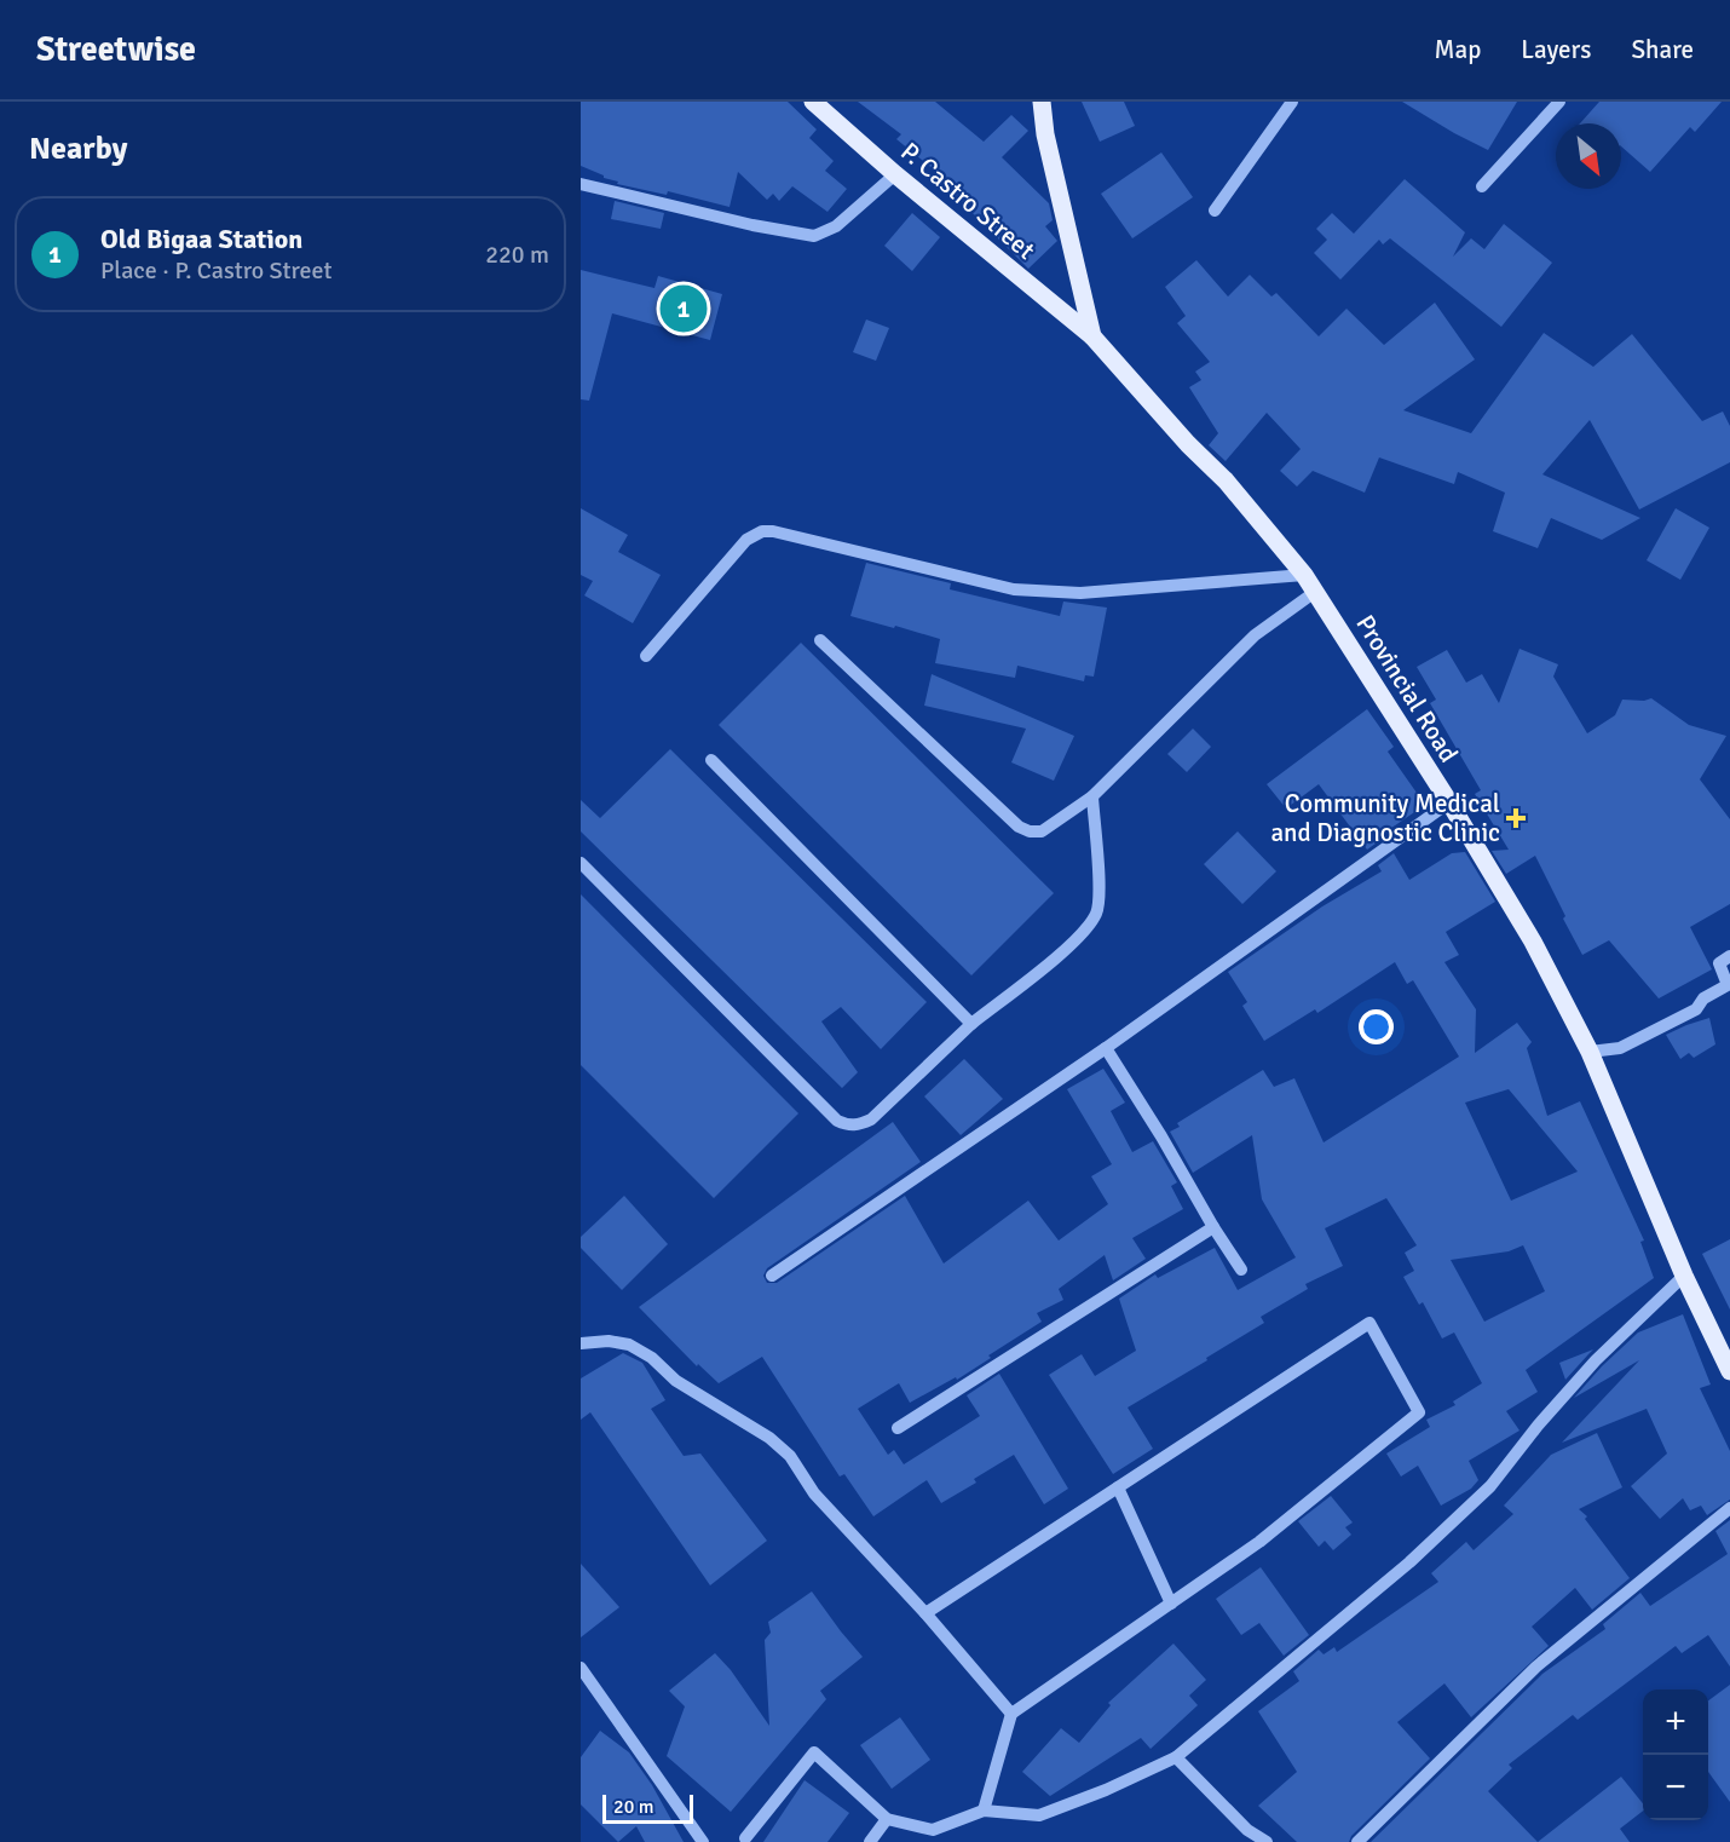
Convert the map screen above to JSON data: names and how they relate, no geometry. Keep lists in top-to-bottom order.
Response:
{
  "streets": {
    "main road": ["P. Castro Street", "Provincial Road"]
  },
  "crossings": [
    ["P. Castro Street", "Provincial Road"]
  ],
  "places": {
    "health": ["Community Medical and Diagnostic Clinic"]
  },
  "scale_bar": "20 m",
  "north": "bottom right",
  "page": {
    "header": "Streetwise",
    "nav": ["Map", "Layers", "Share"],
    "heading": "Nearby",
    "list": [
      {
        "mark": "1",
        "name": "Old Bigaa Station",
        "note": "Place · P. Castro Street",
        "value": "220 m"
      }
    ],
    "pins": "1",
    "map_buttons": ["+", "−"],
    "scale": "20 m"
  }
}
